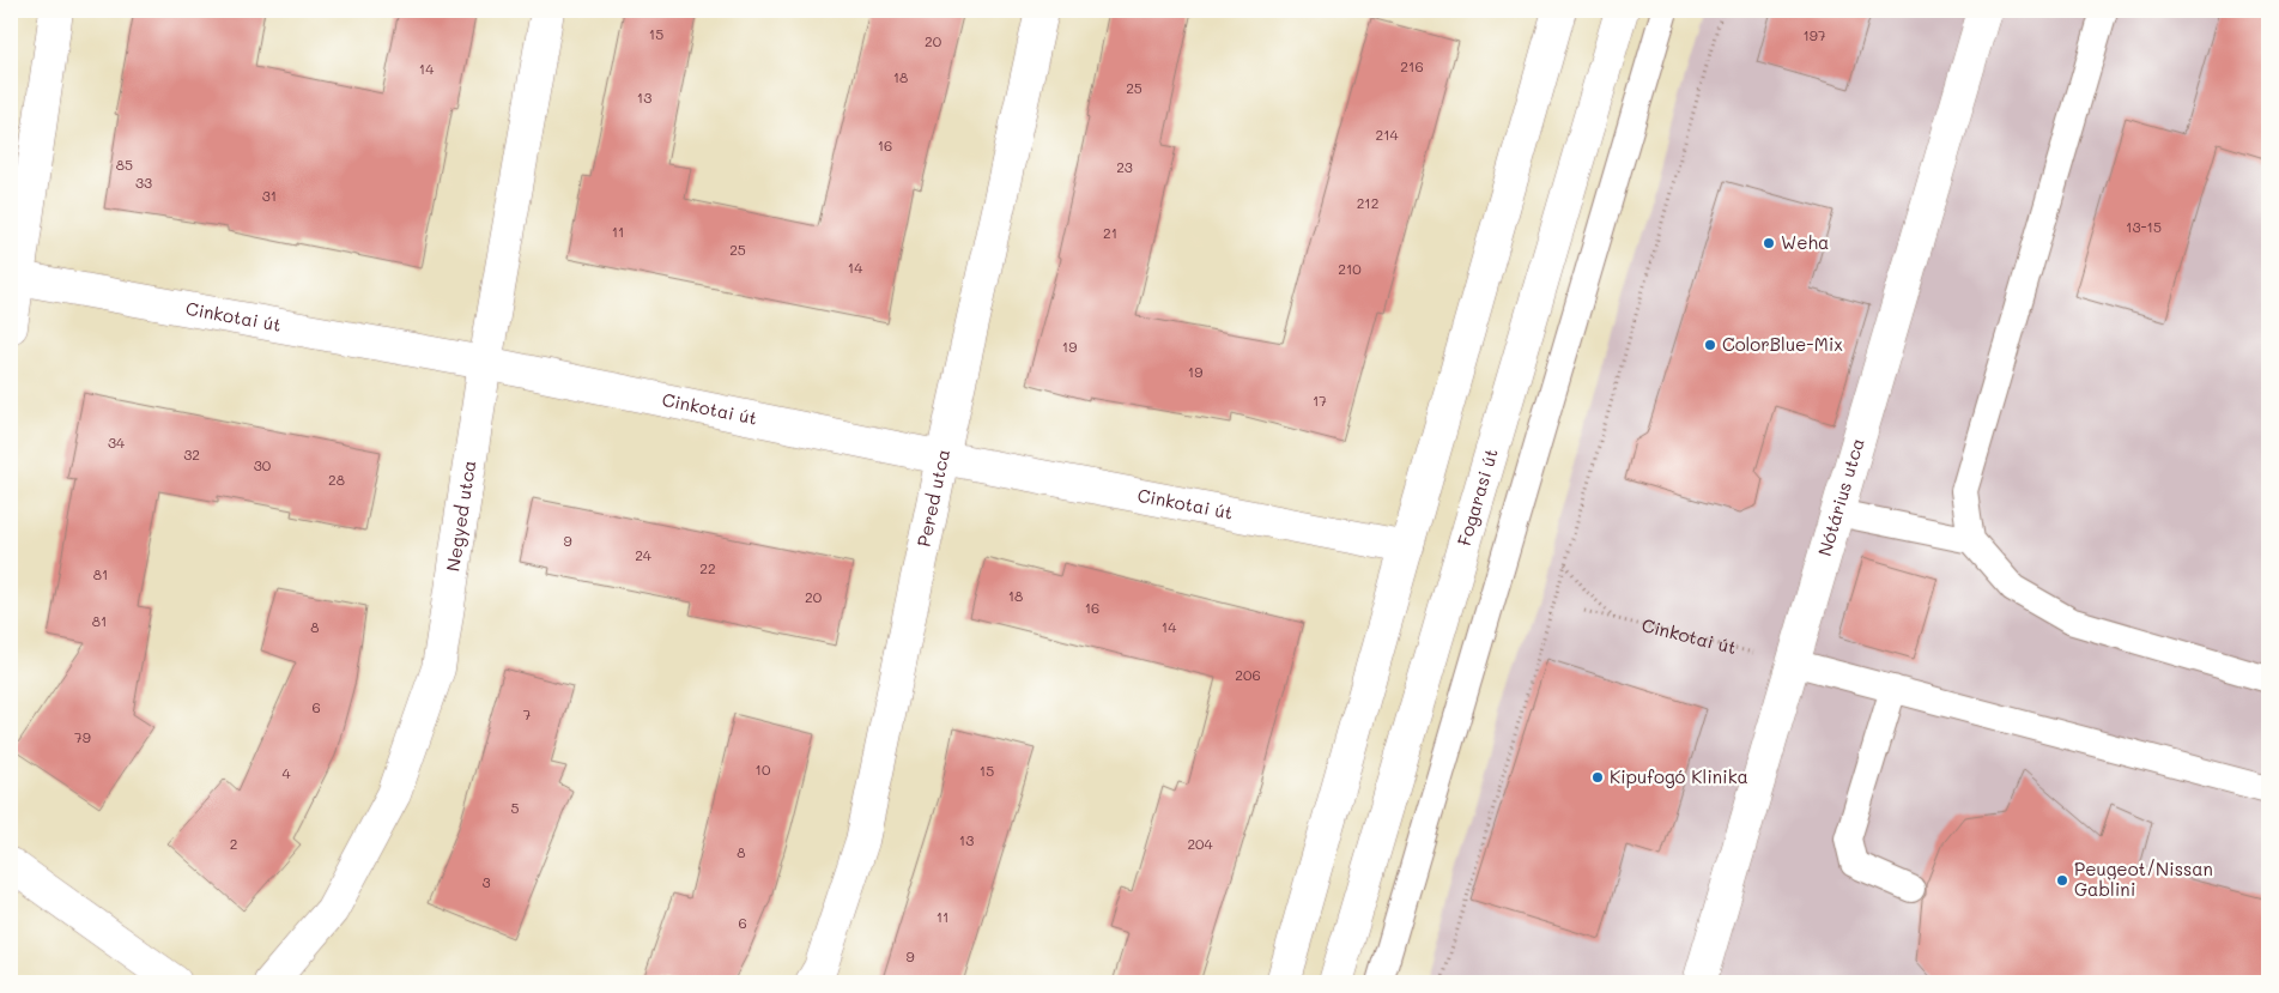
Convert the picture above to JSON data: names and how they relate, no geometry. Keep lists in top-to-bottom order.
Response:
{
  "streets": {
    "street": [
      "Cinkotai út",
      "Nótárius utca",
      "Fogarasi út",
      "Pered utca",
      "Negyed utca"
    ]
  },
  "crossings": [
    ["Cinkotai út", "Nótárius utca"],
    ["Cinkotai út", "Pered utca"],
    ["Cinkotai út", "Negyed utca"]
  ],
  "places": [
    "Weha",
    "ColorBlue-Mix",
    "Kipufogó Klinika",
    "Peugeot/Nissan Gablini"
  ],
  "house_numbers": [
    "15",
    "197",
    "20",
    "216",
    "14",
    "18",
    "25",
    "13",
    "214",
    "16",
    "85",
    "23",
    "33",
    "31",
    "212",
    "13-15",
    "11",
    "21",
    "25",
    "14",
    "210",
    "19",
    "19",
    "17",
    "34",
    "32",
    "30",
    "28",
    "9",
    "24",
    "22",
    "81",
    "18",
    "20",
    "16",
    "81",
    "8",
    "14",
    "206",
    "6",
    "7",
    "79",
    "10",
    "15",
    "4",
    "5",
    "13",
    "2",
    "204",
    "8",
    "3",
    "11",
    "6",
    "9"
  ]
}
